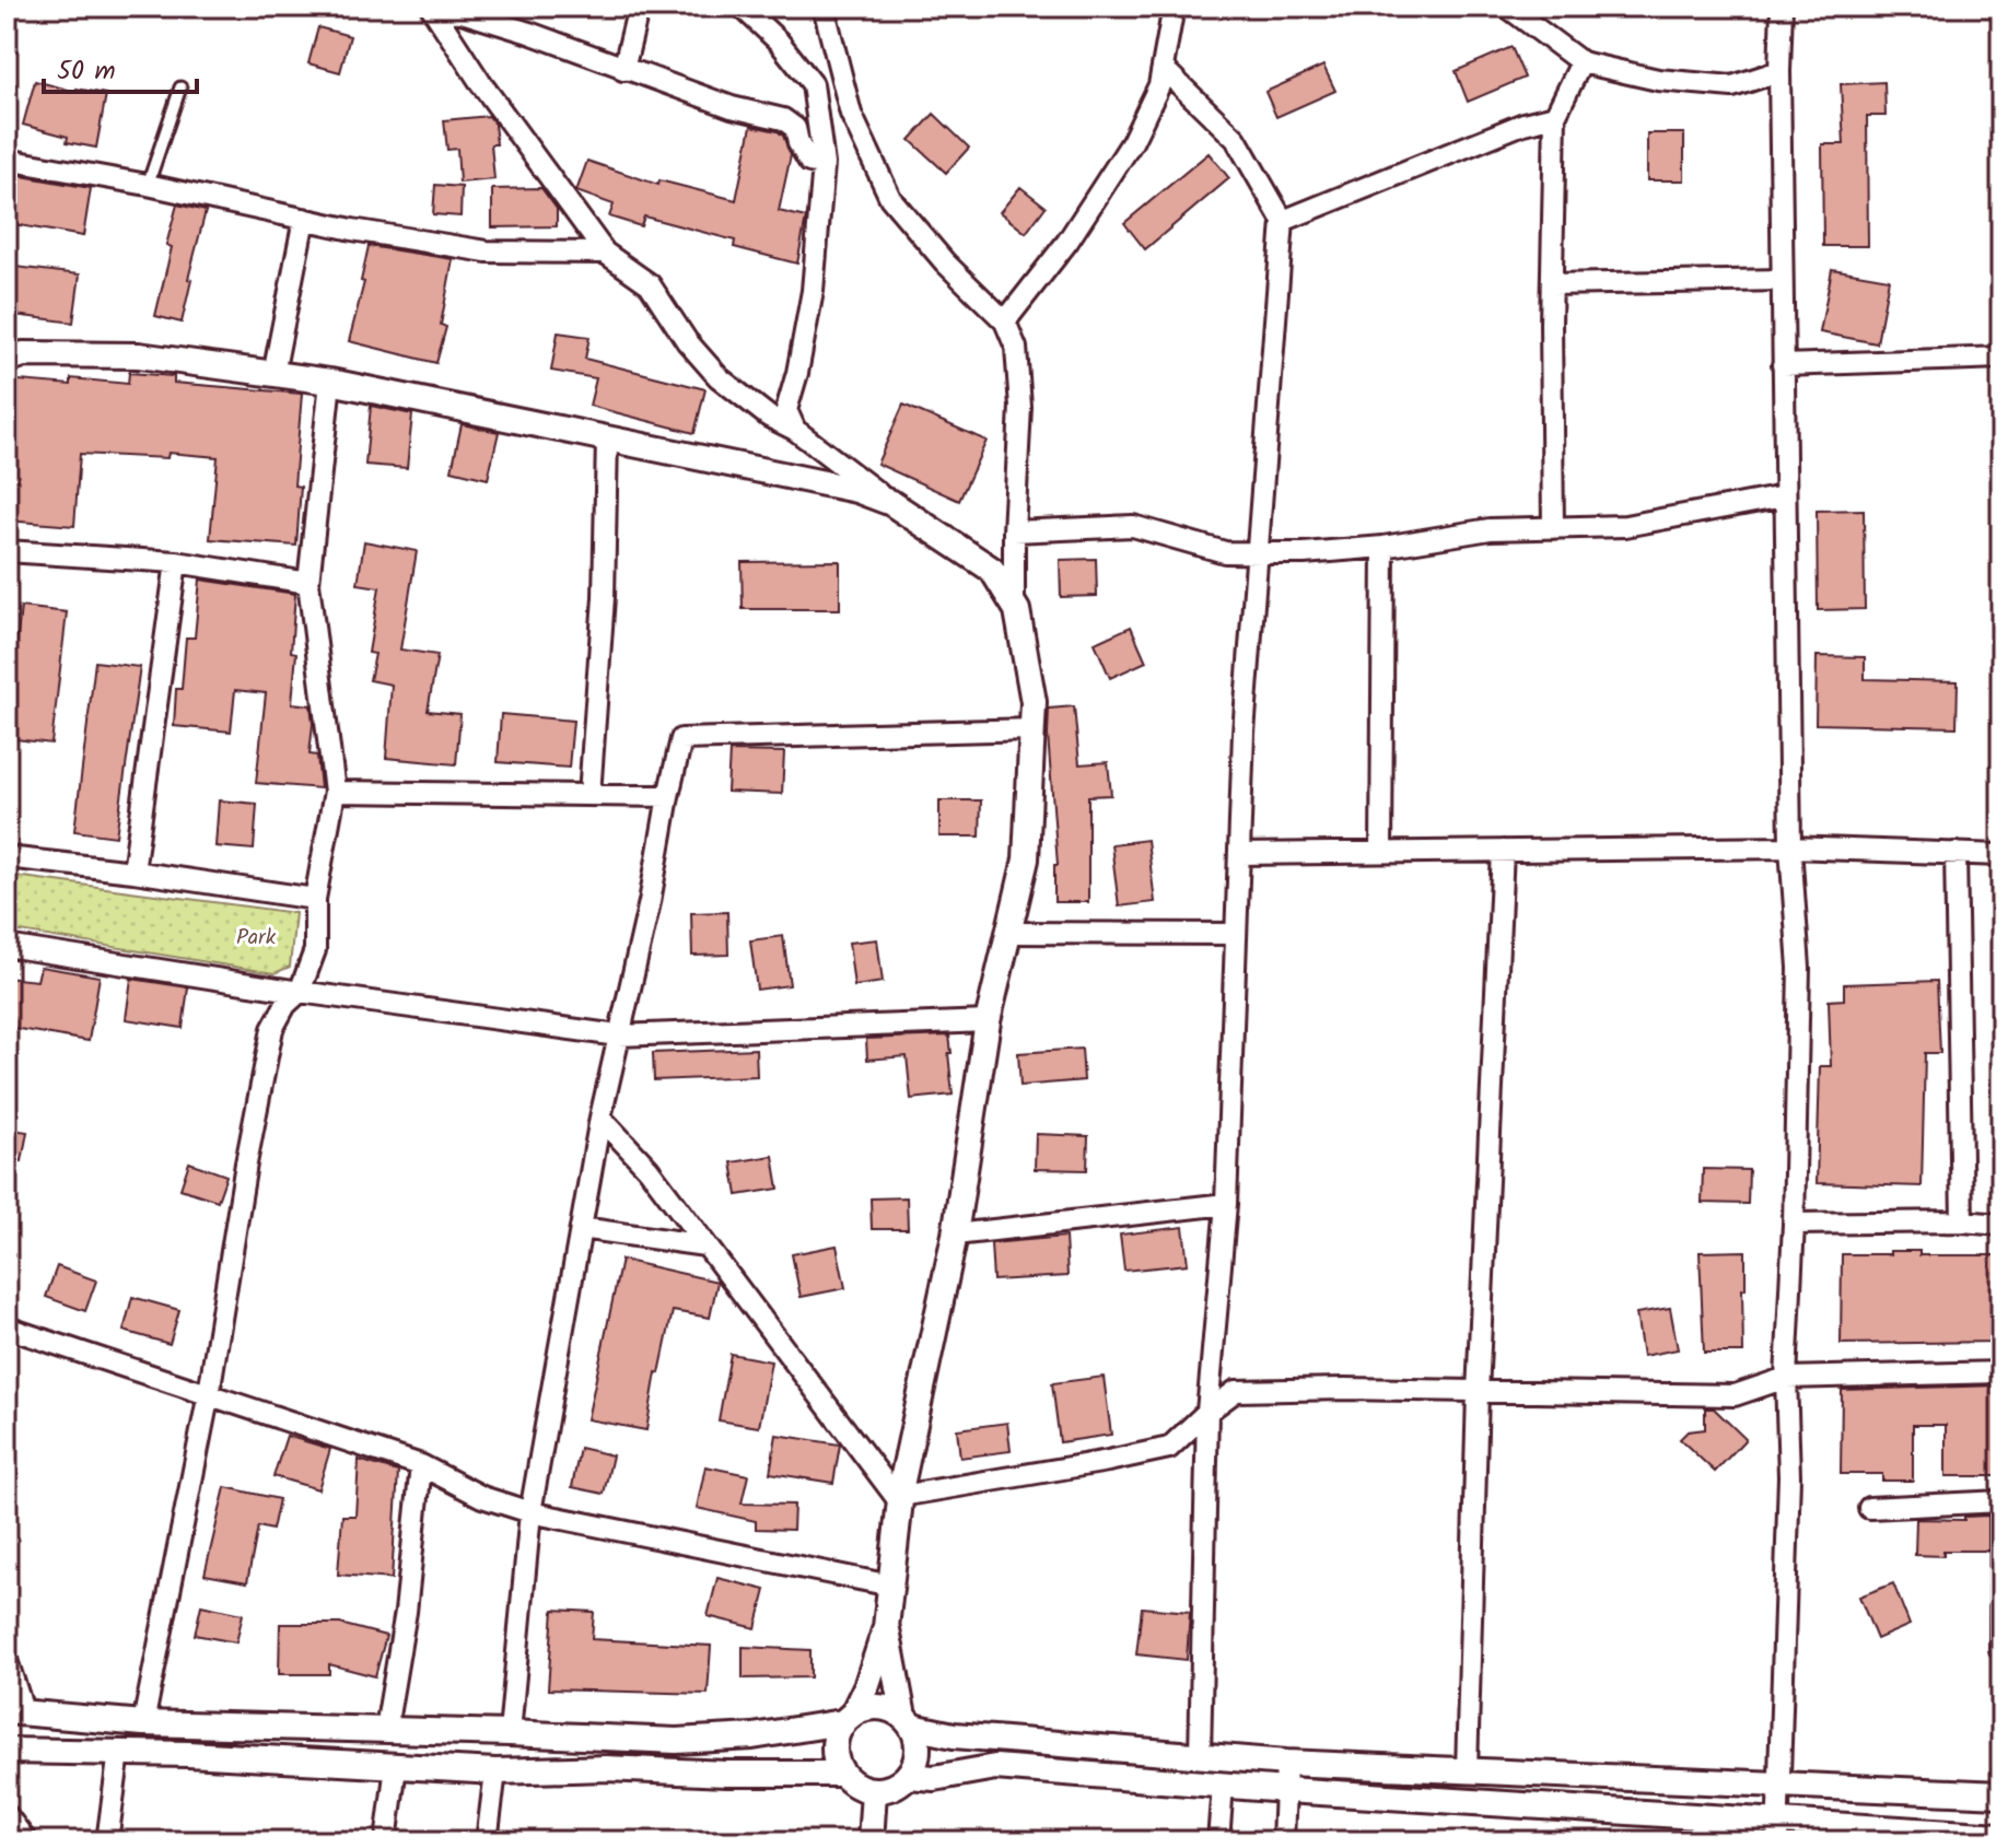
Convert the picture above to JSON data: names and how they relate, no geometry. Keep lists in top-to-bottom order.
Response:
{
  "parks": ["Park"],
  "scale_bar": "50 m"
}
